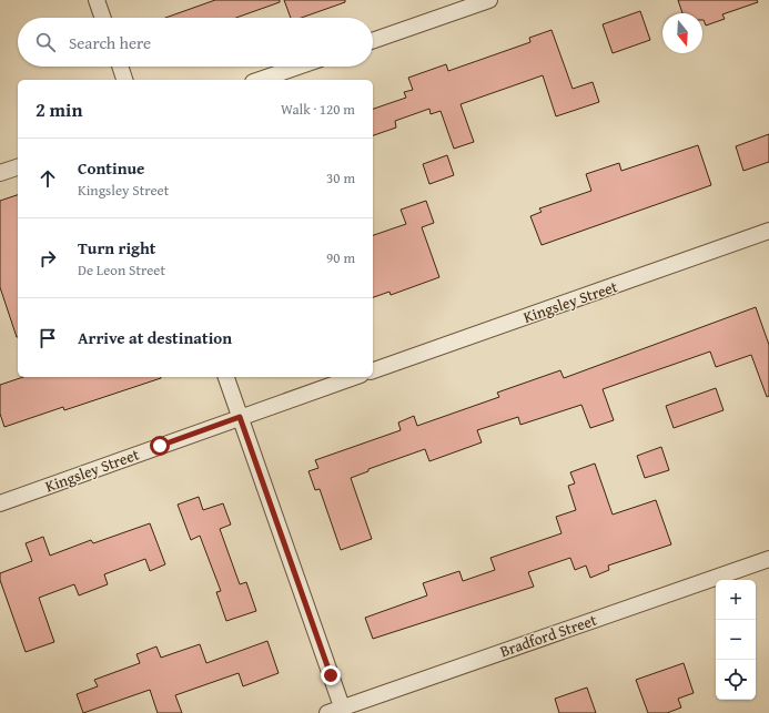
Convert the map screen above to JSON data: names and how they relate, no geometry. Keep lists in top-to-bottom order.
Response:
{
  "streets": {
    "street": ["Kingsley Street", "Bradford Street"]
  },
  "north": "bottom",
  "page": {
    "search": "Search here",
    "heading": ["2 min", "Walk · 120 m"],
    "list": [
      ["Continue", "Kingsley Street", "30 m"],
      ["Turn right", "De Leon Street", "90 m"],
      "Arrive at destination"
    ],
    "map_buttons": ["+", "−"]
  }
}
